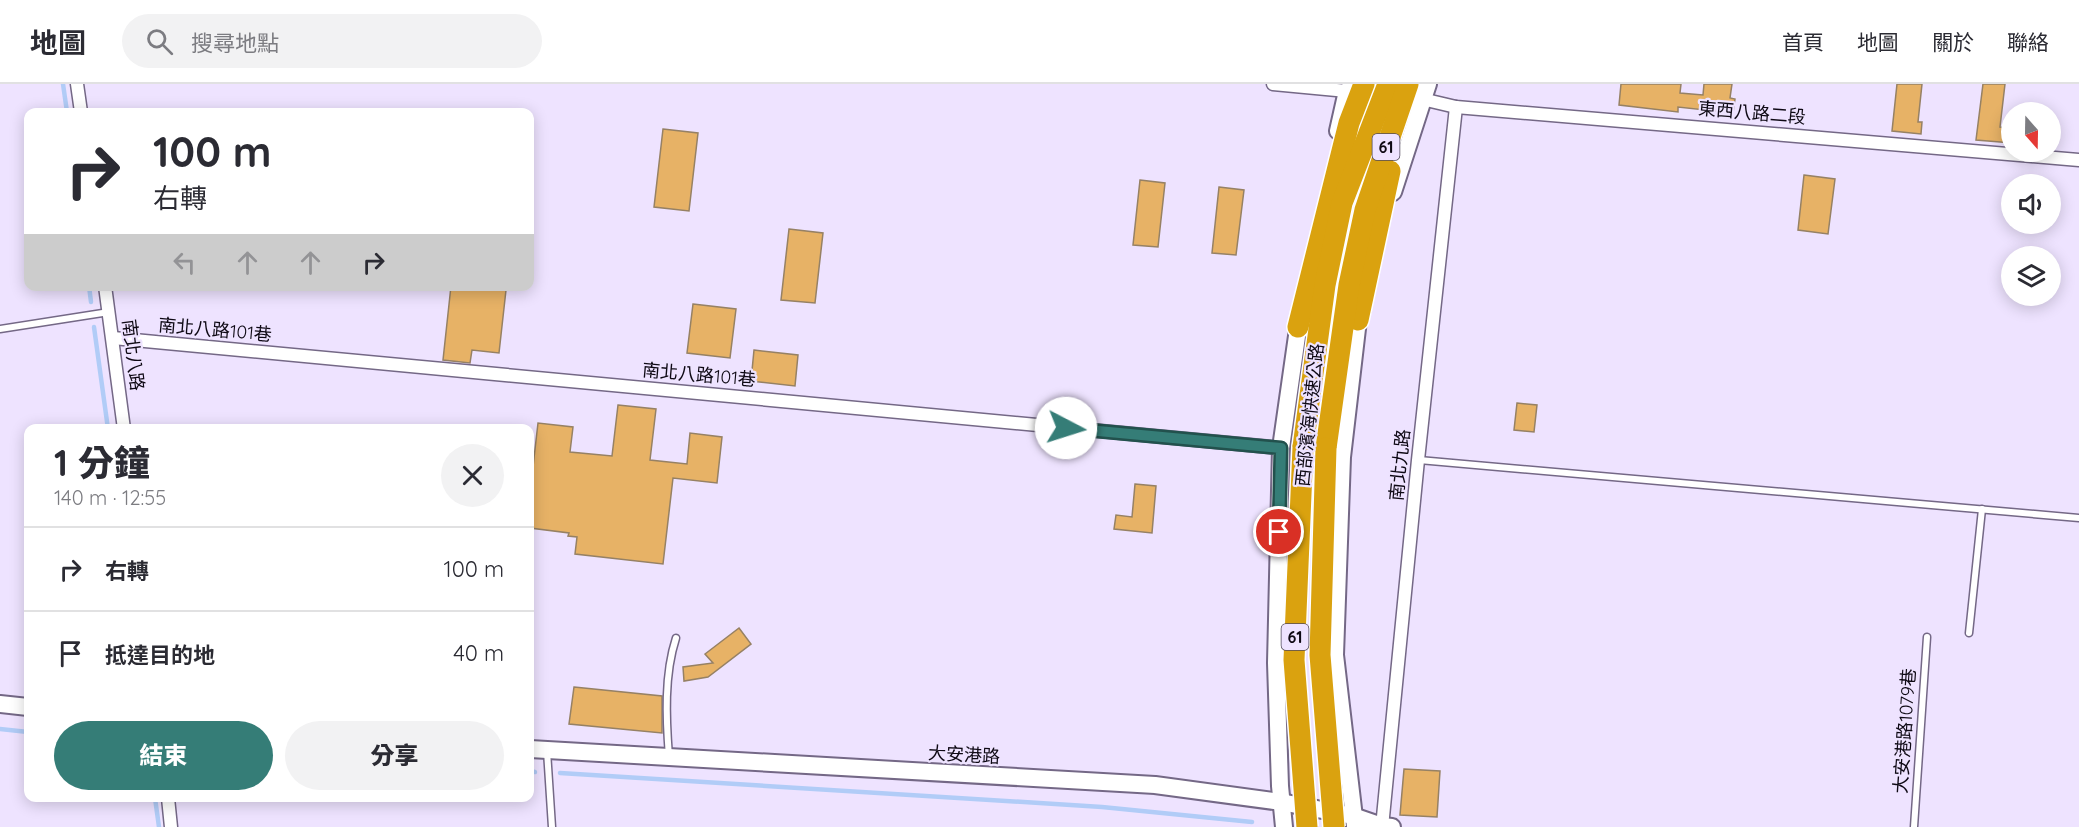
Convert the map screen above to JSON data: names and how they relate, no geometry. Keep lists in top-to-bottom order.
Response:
{
  "streets": {
    "highway": ["61", "西部濱海快速公路"],
    "street": [
      "東西八路二段",
      "南北八路101巷",
      "南北八路",
      "南北九路",
      "大安港路"
    ],
    "lane": ["大安港路1079巷"]
  },
  "crossings": [
    ["東西八路二段", "西部濱海快速公路"],
    ["東西八路二段", "南北九路"],
    ["南北八路101巷", "南北八路"],
    ["南北九路", "大安港路"]
  ],
  "north": "bottom",
  "page": {
    "header": "地圖",
    "search": "搜尋地點",
    "nav": [
      "首頁",
      "地圖",
      "關於",
      "聯絡"
    ],
    "turn": ["100 m", "右轉"],
    "heading": ["1 分鐘", "140 m · 12:55"],
    "list": [
      {
        "name": "右轉",
        "value": "100 m"
      },
      {
        "name": "抵達目的地",
        "value": "40 m"
      }
    ],
    "buttons": ["結束", "分享"]
  }
}
